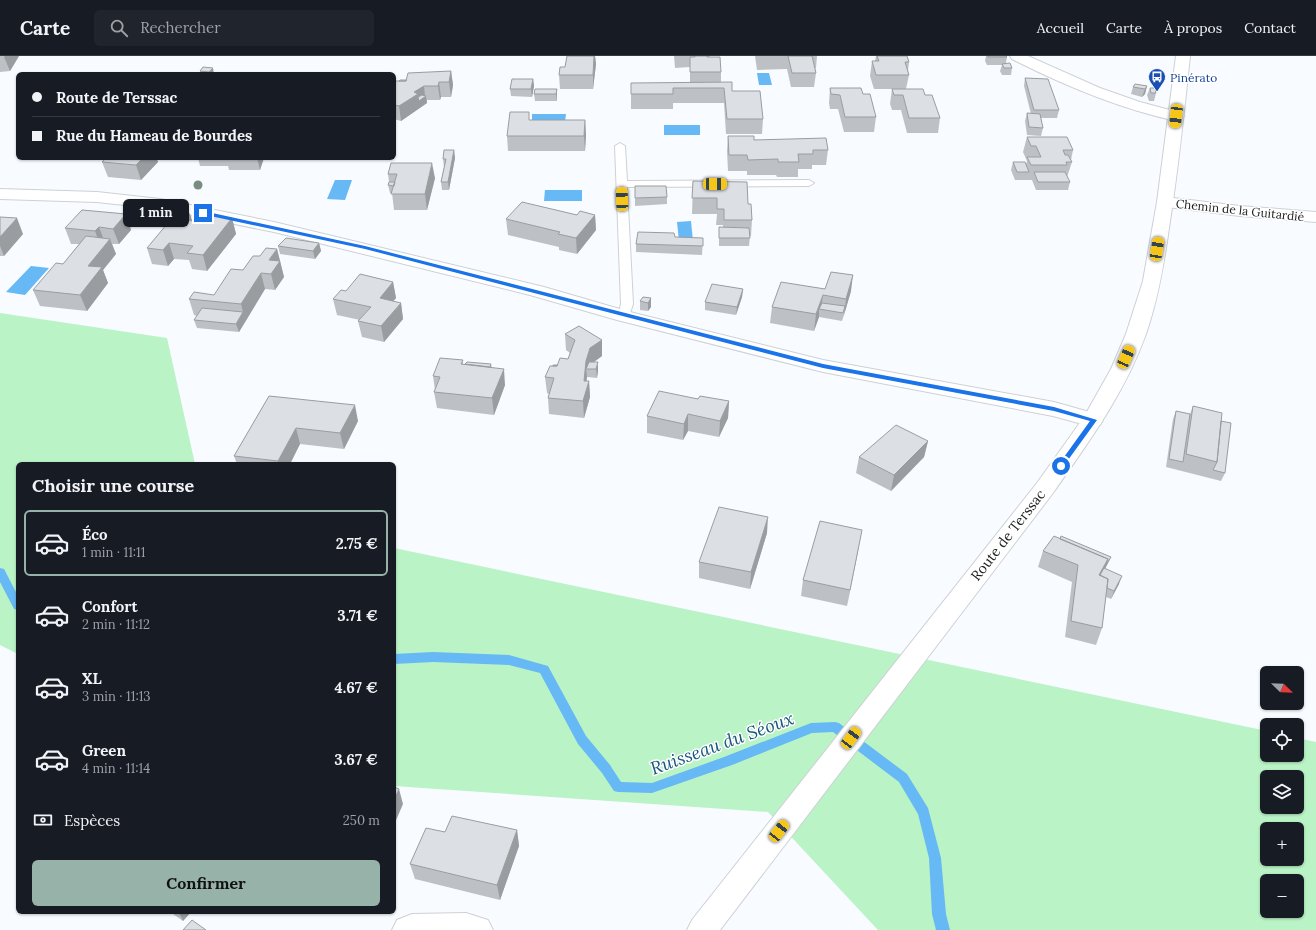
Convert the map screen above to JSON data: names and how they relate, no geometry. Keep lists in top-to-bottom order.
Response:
{
  "streets": {
    "street": ["Chemin de la Guitardié", "Route de Terssac"]
  },
  "crossings": [
    ["Chemin de la Guitardié", "Route de Terssac"]
  ],
  "water": ["Ruisseau du Séoux"],
  "places": {
    "bus stop": ["Pinérato"]
  },
  "north": "bottom right",
  "page": {
    "header": "Carte",
    "search": "Rechercher",
    "nav": [
      "Accueil",
      "Carte",
      "À propos",
      "Contact"
    ],
    "banner": ["Route de Terssac", "Rue du Hameau de Bourdes"],
    "bubble": "1 min",
    "heading": "Choisir une course",
    "list": [
      {
        "name": "Éco",
        "note": "1 min · 11:11",
        "value": "2.75 €"
      },
      {
        "name": "Confort",
        "note": "2 min · 11:12",
        "value": "3.71 €"
      },
      {
        "name": "XL",
        "note": "3 min · 11:13",
        "value": "4.67 €"
      },
      {
        "name": "Green",
        "note": "4 min · 11:14",
        "value": "3.67 €"
      }
    ],
    "map_buttons": ["+", "−"],
    "pay": ["Espèces", "250 m"],
    "buttons": "Confirmer"
  }
}
